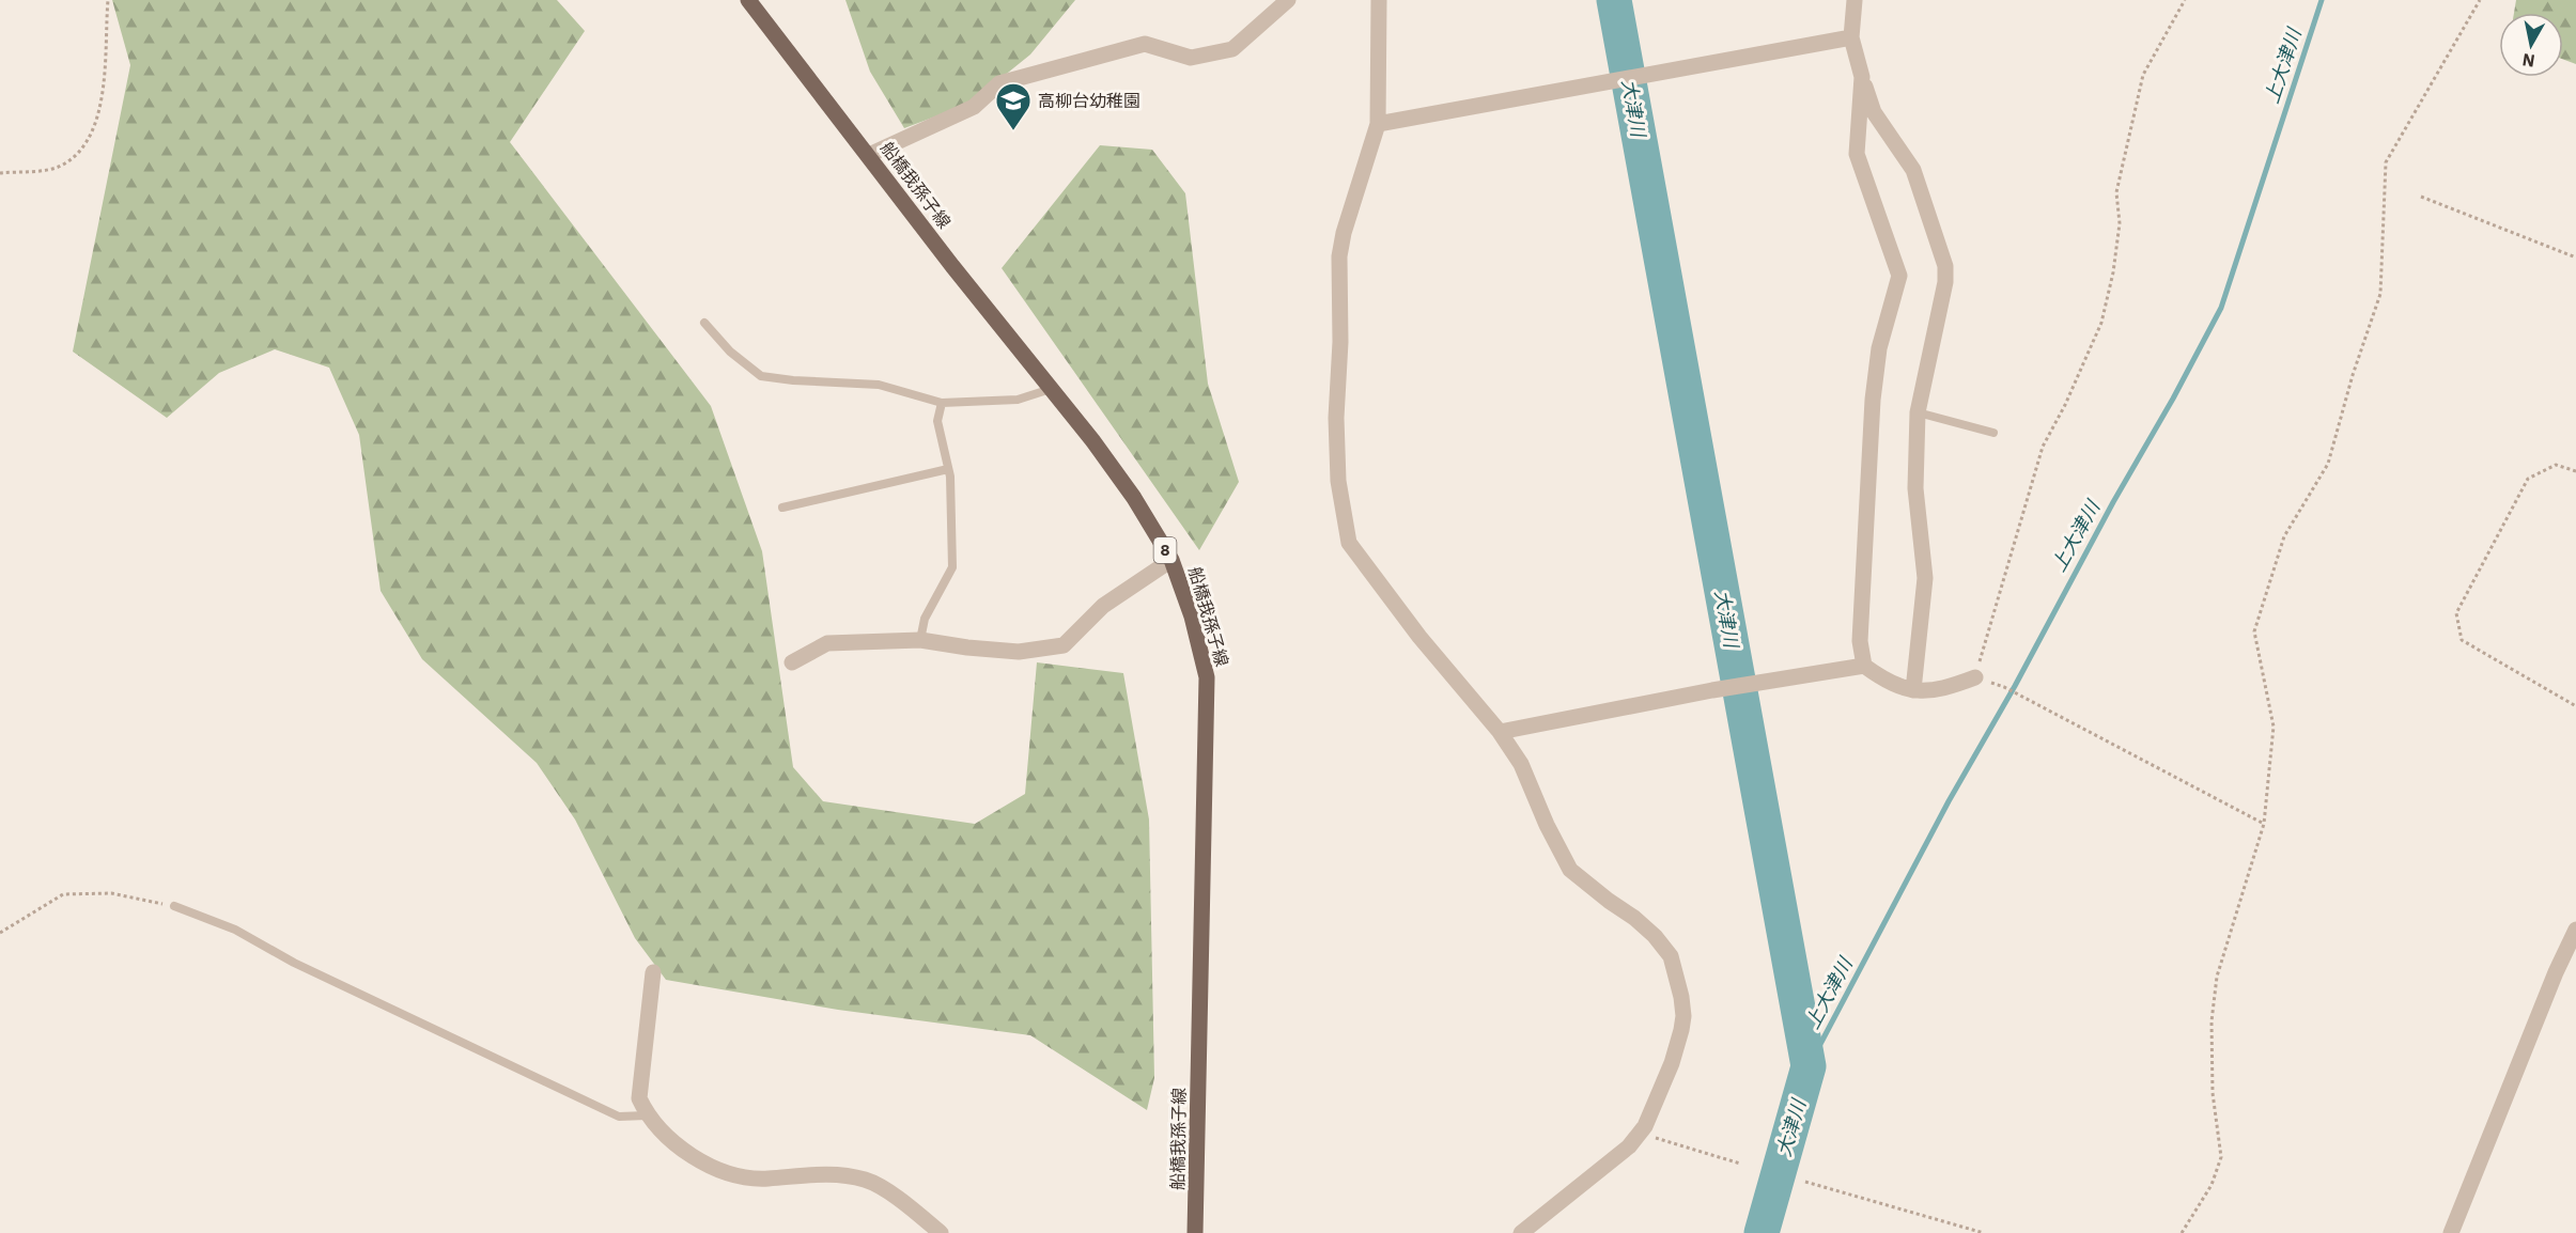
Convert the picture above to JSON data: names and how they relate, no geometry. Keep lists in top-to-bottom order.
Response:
{
  "streets": {
    "main road": ["船橋我孫子線", "8"]
  },
  "water": ["上大津川", "大津川"],
  "places": {
    "school or university": ["高柳台幼稚園"]
  },
  "north": "bottom"
}
